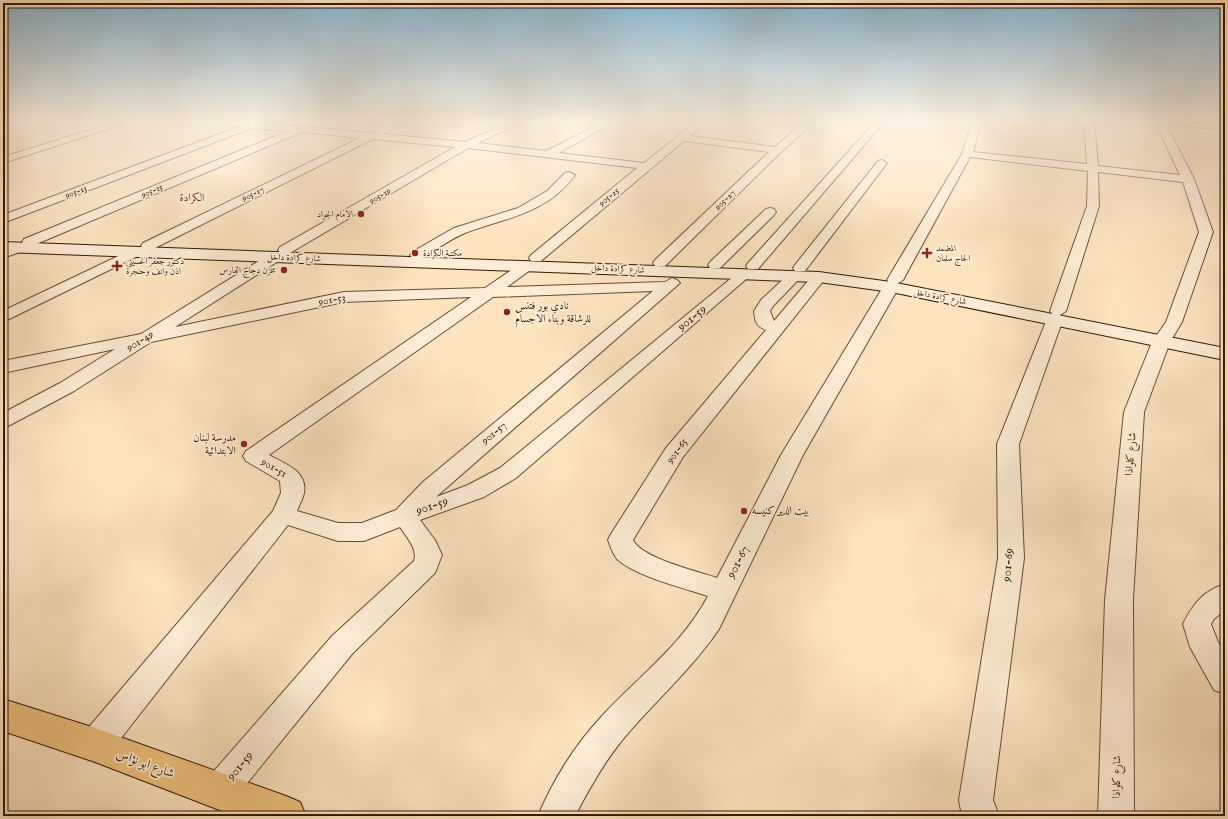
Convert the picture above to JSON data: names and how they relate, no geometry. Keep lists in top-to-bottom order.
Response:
{
  "streets": {
    "main road": ["شارع كرادة داخل", "شارع ابو نؤاس"],
    "street": [
      "905-15",
      "905-13",
      "905-17",
      "905-19",
      "905-25",
      "905-27",
      "901-53",
      "901-59",
      "901-49",
      "901-57",
      "901-65",
      "شارع كلواذا",
      "901-51",
      "901-67",
      "901-69"
    ]
  },
  "crossings": [
    ["905-15", "شارع كرادة داخل"],
    ["905-17", "شارع كرادة داخل"],
    ["905-19", "شارع كرادة داخل"],
    ["905-19", "901-49"],
    ["905-25", "شارع كرادة داخل"],
    ["905-25", "901-51"],
    ["905-27", "شارع كرادة داخل"],
    ["شارع كرادة داخل", "901-59"],
    ["شارع كرادة داخل", "901-49"],
    ["شارع كرادة داخل", "901-57"],
    ["شارع كرادة داخل", "901-65"],
    ["شارع كرادة داخل", "شارع كلواذا"],
    ["شارع كرادة داخل", "901-51"],
    ["شارع كرادة داخل", "901-67"],
    ["شارع كرادة داخل", "901-69"],
    ["901-53", "901-49"],
    ["901-53", "901-57"],
    ["901-53", "901-51"],
    ["901-59", "901-57"],
    ["901-59", "شارع ابو نؤاس"],
    ["901-57", "901-51"],
    ["901-65", "901-67"],
    ["901-51", "شارع ابو نؤاس"]
  ],
  "districts": ["الكرادة"],
  "places": {
    "other": [
      "الامام الجواد",
      "مكتبة الكرادة",
      "مخزن دجاج الفارس",
      "نادي بور فتنس للرشاقة وبناء الاجسام",
      "مدرسة لبنان الابتدائية",
      "بيت الدير كنيسه"
    ],
    "health": ["المضمد الحاج سلمان", "دكتور جعفر الحسيني اذن وانف وحنجرة"]
  }
}
